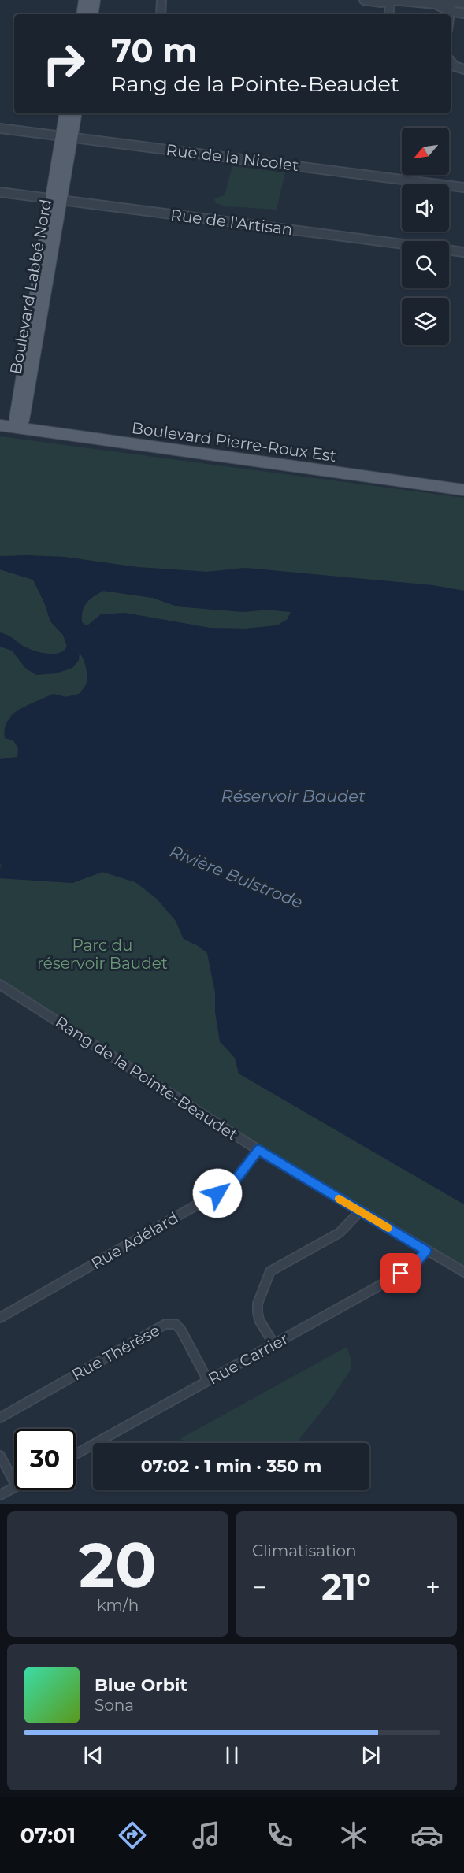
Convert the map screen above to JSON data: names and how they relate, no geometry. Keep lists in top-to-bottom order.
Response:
{
  "streets": {
    "main road": ["Boulevard Labbé Nord", "Boulevard Pierre-Roux Est"],
    "street": [
      "Rue de la Nicolet",
      "Rue de l'Artisan",
      "Rang de la Pointe-Beaudet",
      "Rue Adélard",
      "Rue Thérèse",
      "Rue Carrier"
    ]
  },
  "crossings": [
    ["Rue de la Nicolet", "Boulevard Labbé Nord"],
    ["Rue de l'Artisan", "Boulevard Labbé Nord"],
    ["Boulevard Labbé Nord", "Boulevard Pierre-Roux Est"],
    ["Rang de la Pointe-Beaudet", "Rue Adélard"],
    ["Rang de la Pointe-Beaudet", "Rue Carrier"],
    ["Rue Thérèse", "Rue Carrier"]
  ],
  "water": ["Réservoir Baudet", "Rivière Bulstrode"],
  "parks": ["Parc du réservoir Baudet"],
  "north": "bottom left",
  "page": {
    "turn": ["70 m", "Rang de la Pointe-Beaudet"],
    "limit": "30",
    "trip": "07:02 · 1 min · 350 m",
    "tile": [
      ["20", "km/h"],
      "Climatisation"
    ],
    "heat": ["−", "21°", "+"],
    "song": ["Blue Orbit", "Sona"],
    "tabs": "07:01"
  }
}
